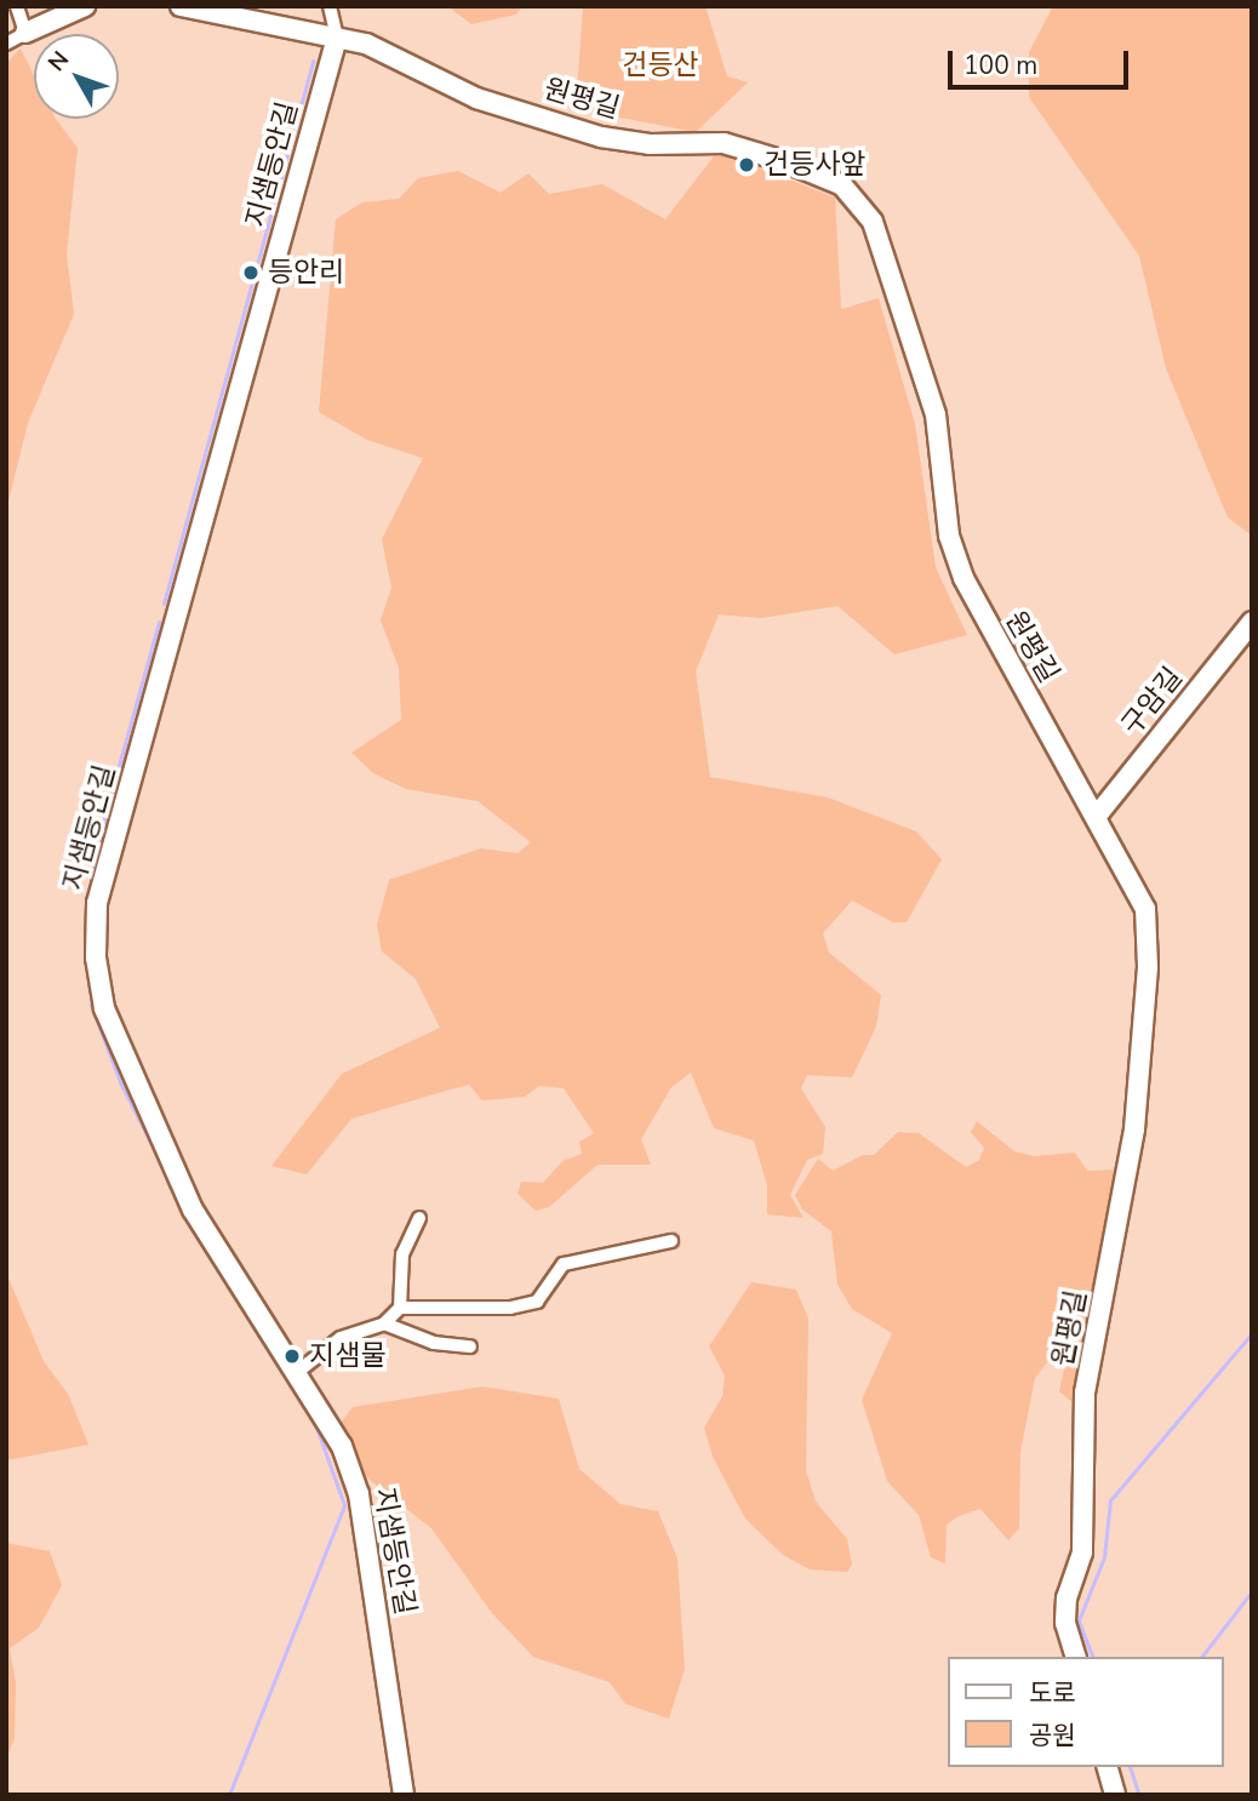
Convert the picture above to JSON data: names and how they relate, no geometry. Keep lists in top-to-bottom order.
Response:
{
  "streets": {
    "street": ["원평길", "지샘등안길", "구암길"]
  },
  "crossings": [
    ["원평길", "지샘등안길"],
    ["원평길", "구암길"]
  ],
  "parks": ["건등산"],
  "places": ["건등사앞", "등안리", "지샘물"],
  "legend": ["도로", "공원"],
  "scale_bar": "100 m",
  "north": "top left"
}
